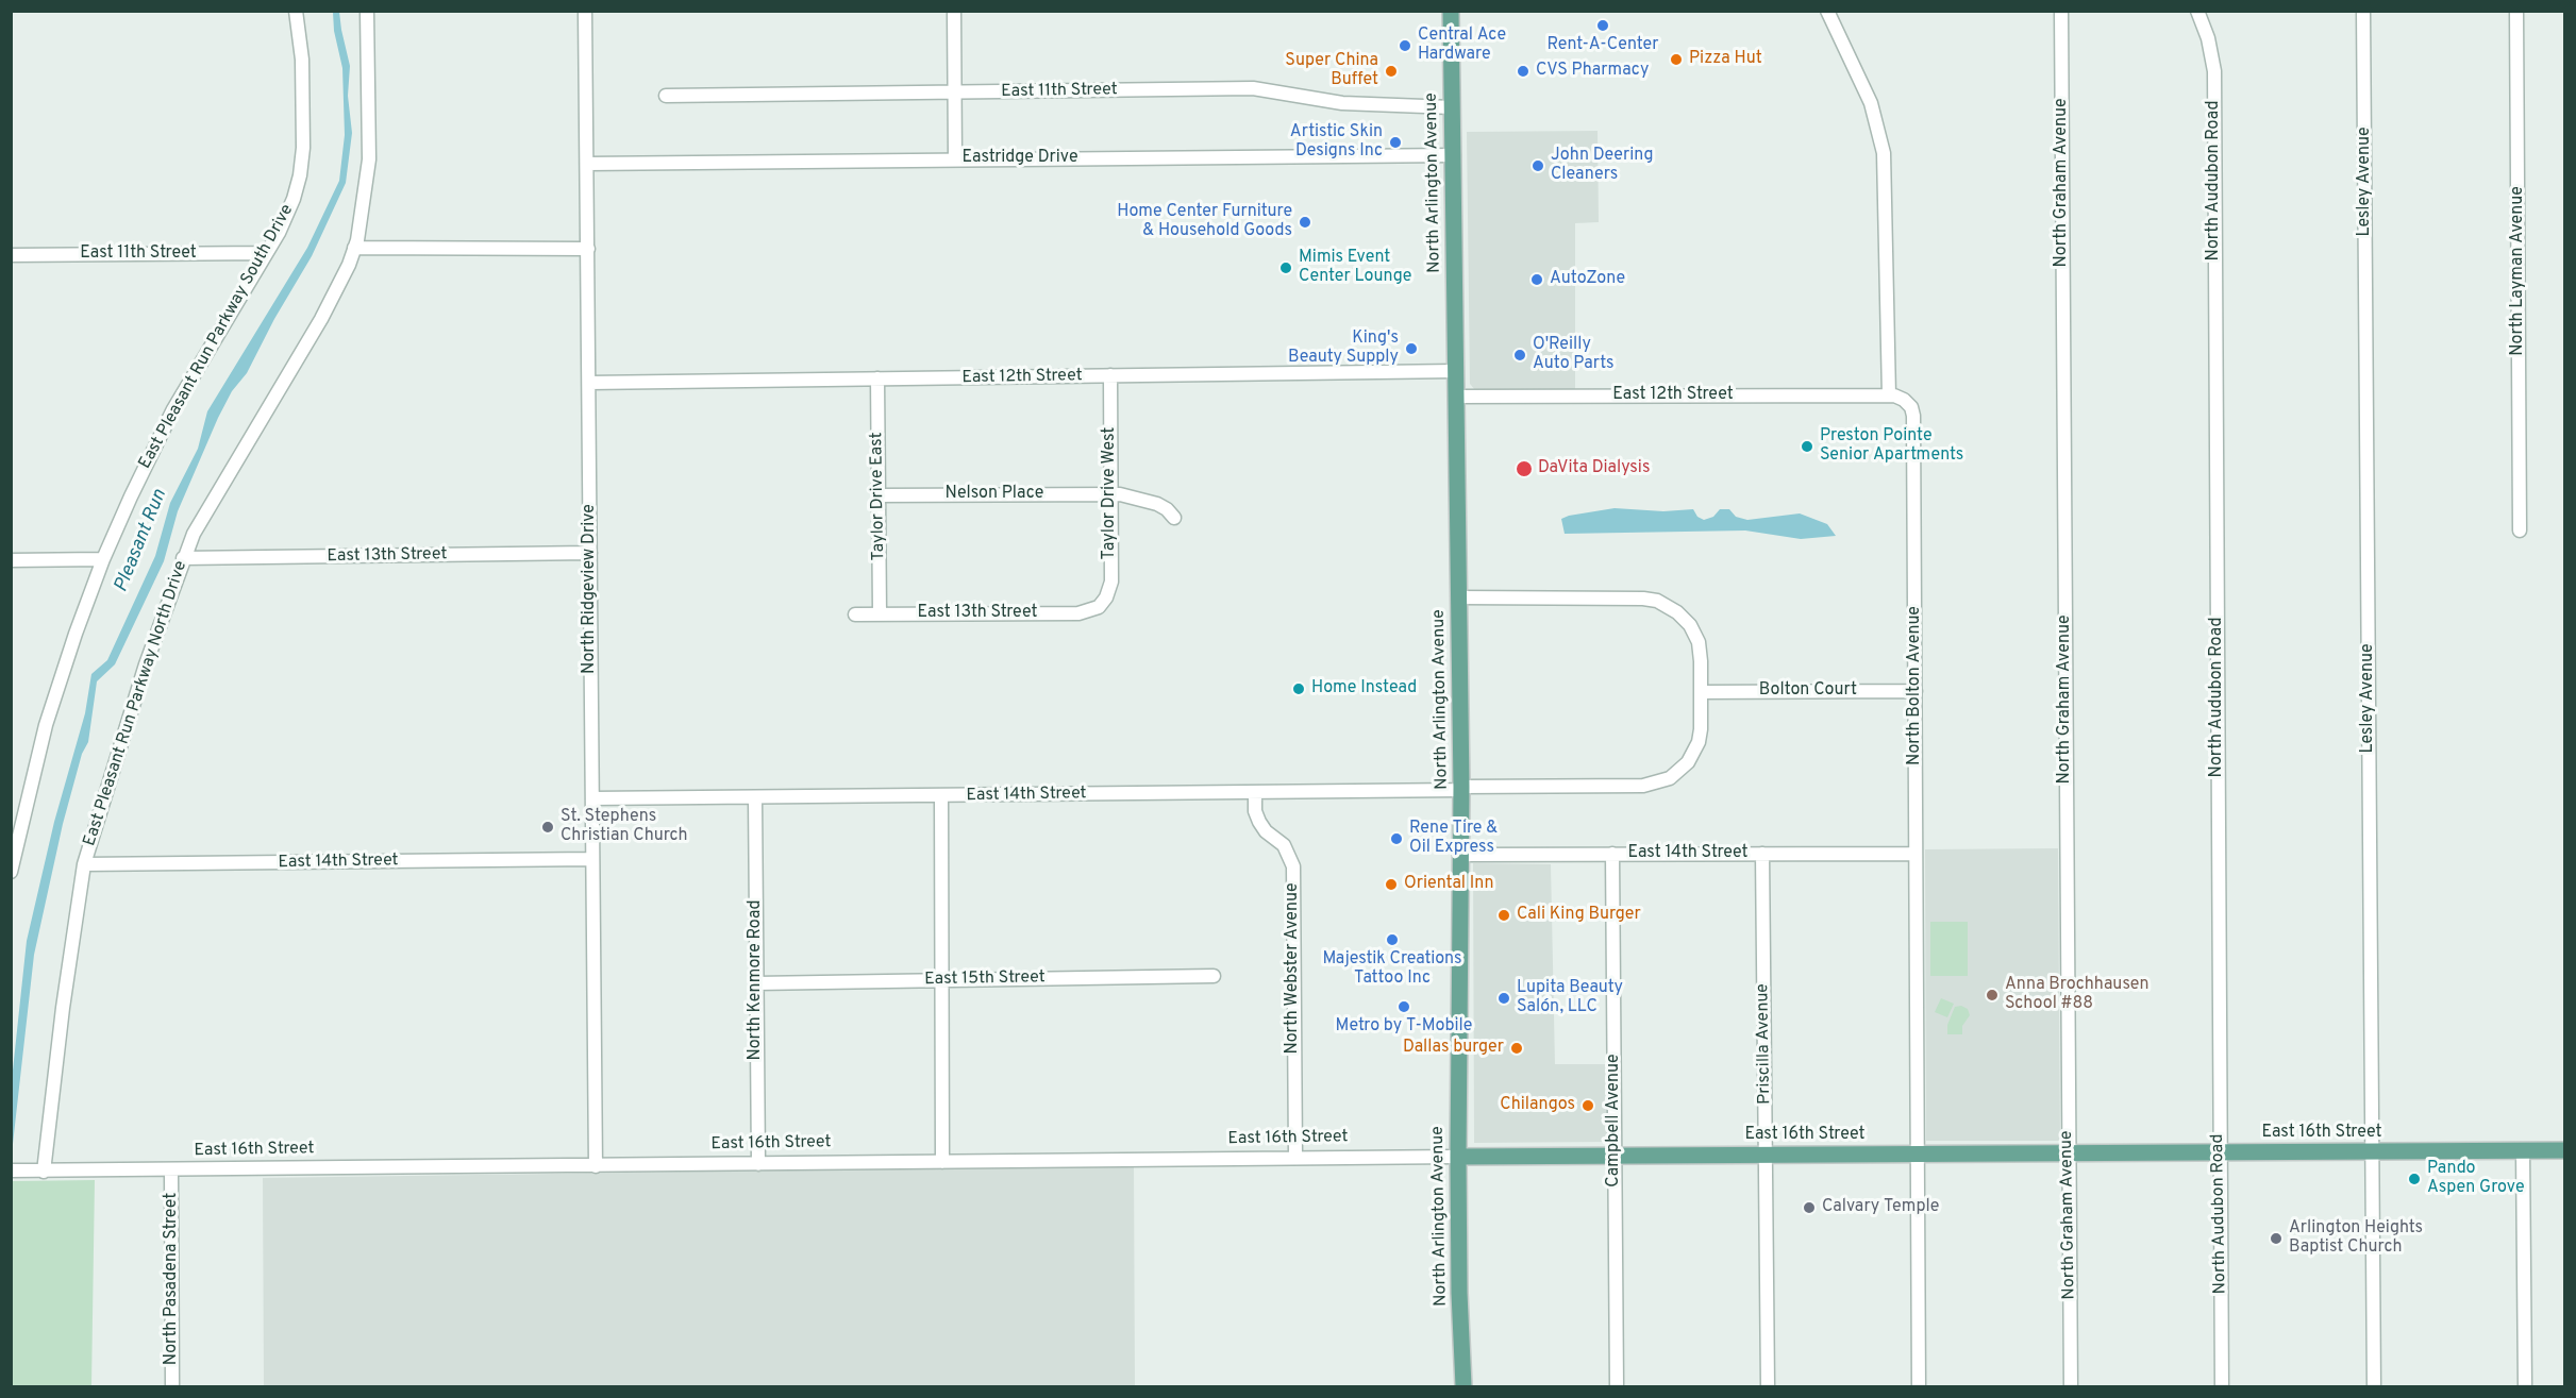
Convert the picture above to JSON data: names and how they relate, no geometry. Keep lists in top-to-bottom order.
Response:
{
  "streets": {
    "main road": ["North Arlington Avenue", "East 16th Street"],
    "street": [
      "East 11th Street",
      "Eastridge Drive",
      "North Audubon Road",
      "Lesley Avenue",
      "North Graham Avenue",
      "North Layman Avenue",
      "East Pleasant Run Parkway South Drive",
      "East 12th Street",
      "Taylor Drive West",
      "Nelson Place",
      "Taylor Drive East",
      "East 13th Street",
      "North Ridgeview Drive",
      "North Bolton Avenue",
      "Bolton Court",
      "East Pleasant Run Parkway North Drive",
      "East 14th Street",
      "North Webster Avenue",
      "East 15th Street",
      "North Kenmore Road",
      "Priscilla Avenue",
      "Campbell Avenue",
      "North Pasadena Street"
    ]
  },
  "crossings": [
    ["East 11th Street", "North Arlington Avenue"],
    ["East 11th Street", "East Pleasant Run Parkway South Drive"],
    ["Eastridge Drive", "North Arlington Avenue"],
    ["Eastridge Drive", "North Ridgeview Drive"],
    ["North Audubon Road", "East 16th Street"],
    ["Lesley Avenue", "East 16th Street"],
    ["North Arlington Avenue", "East 12th Street"],
    ["North Arlington Avenue", "East 14th Street"],
    ["North Arlington Avenue", "East 16th Street"],
    ["North Graham Avenue", "East 16th Street"],
    ["East 12th Street", "Taylor Drive West"],
    ["East 12th Street", "Taylor Drive East"],
    ["East 12th Street", "North Ridgeview Drive"],
    ["East 12th Street", "North Bolton Avenue"],
    ["Taylor Drive West", "Nelson Place"],
    ["Taylor Drive West", "East 13th Street"],
    ["Nelson Place", "Taylor Drive East"],
    ["Taylor Drive East", "East 13th Street"],
    ["East 13th Street", "North Ridgeview Drive"],
    ["East 13th Street", "East Pleasant Run Parkway North Drive"],
    ["North Ridgeview Drive", "East 14th Street"],
    ["North Ridgeview Drive", "East 16th Street"],
    ["North Bolton Avenue", "Bolton Court"],
    ["North Bolton Avenue", "East 14th Street"],
    ["North Bolton Avenue", "East 16th Street"],
    ["Bolton Court", "East 14th Street"],
    ["East Pleasant Run Parkway North Drive", "East 14th Street"],
    ["East Pleasant Run Parkway North Drive", "East 16th Street"],
    ["East 14th Street", "North Webster Avenue"],
    ["East 14th Street", "North Kenmore Road"],
    ["East 14th Street", "Priscilla Avenue"],
    ["East 14th Street", "Campbell Avenue"],
    ["North Webster Avenue", "East 16th Street"],
    ["East 15th Street", "North Kenmore Road"],
    ["North Kenmore Road", "East 16th Street"],
    ["Priscilla Avenue", "East 16th Street"],
    ["Campbell Avenue", "East 16th Street"],
    ["East 16th Street", "North Pasadena Street"]
  ],
  "water": ["Pleasant Run"],
  "places": [
    "Rent-A-Center",
    "Central Ace Hardware",
    "Pizza Hut",
    "Super China Buffet",
    "CVS Pharmacy",
    "Artistic Skin Designs Inc",
    "John Deering Cleaners",
    "Home Center Furniture & Household Goods",
    "Mimis Event Center Lounge",
    "AutoZone",
    "King's Beauty Supply",
    "O'Reilly Auto Parts",
    "Preston Pointe Senior Apartments",
    "DaVita Dialysis",
    "Home Instead",
    "St. Stephens Christian Church",
    "Rene Tire & Oil Express",
    "Oriental Inn",
    "Cali King Burger",
    "Majestik Creations Tattoo Inc",
    "Anna Brochhausen School #88",
    "Lupita Beauty Salón, LLC",
    "Metro by T-Mobile",
    "Dallas burger",
    "Chilangos",
    "Pando Aspen Grove",
    "Calvary Temple",
    "Arlington Heights Baptist Church"
  ]
}
